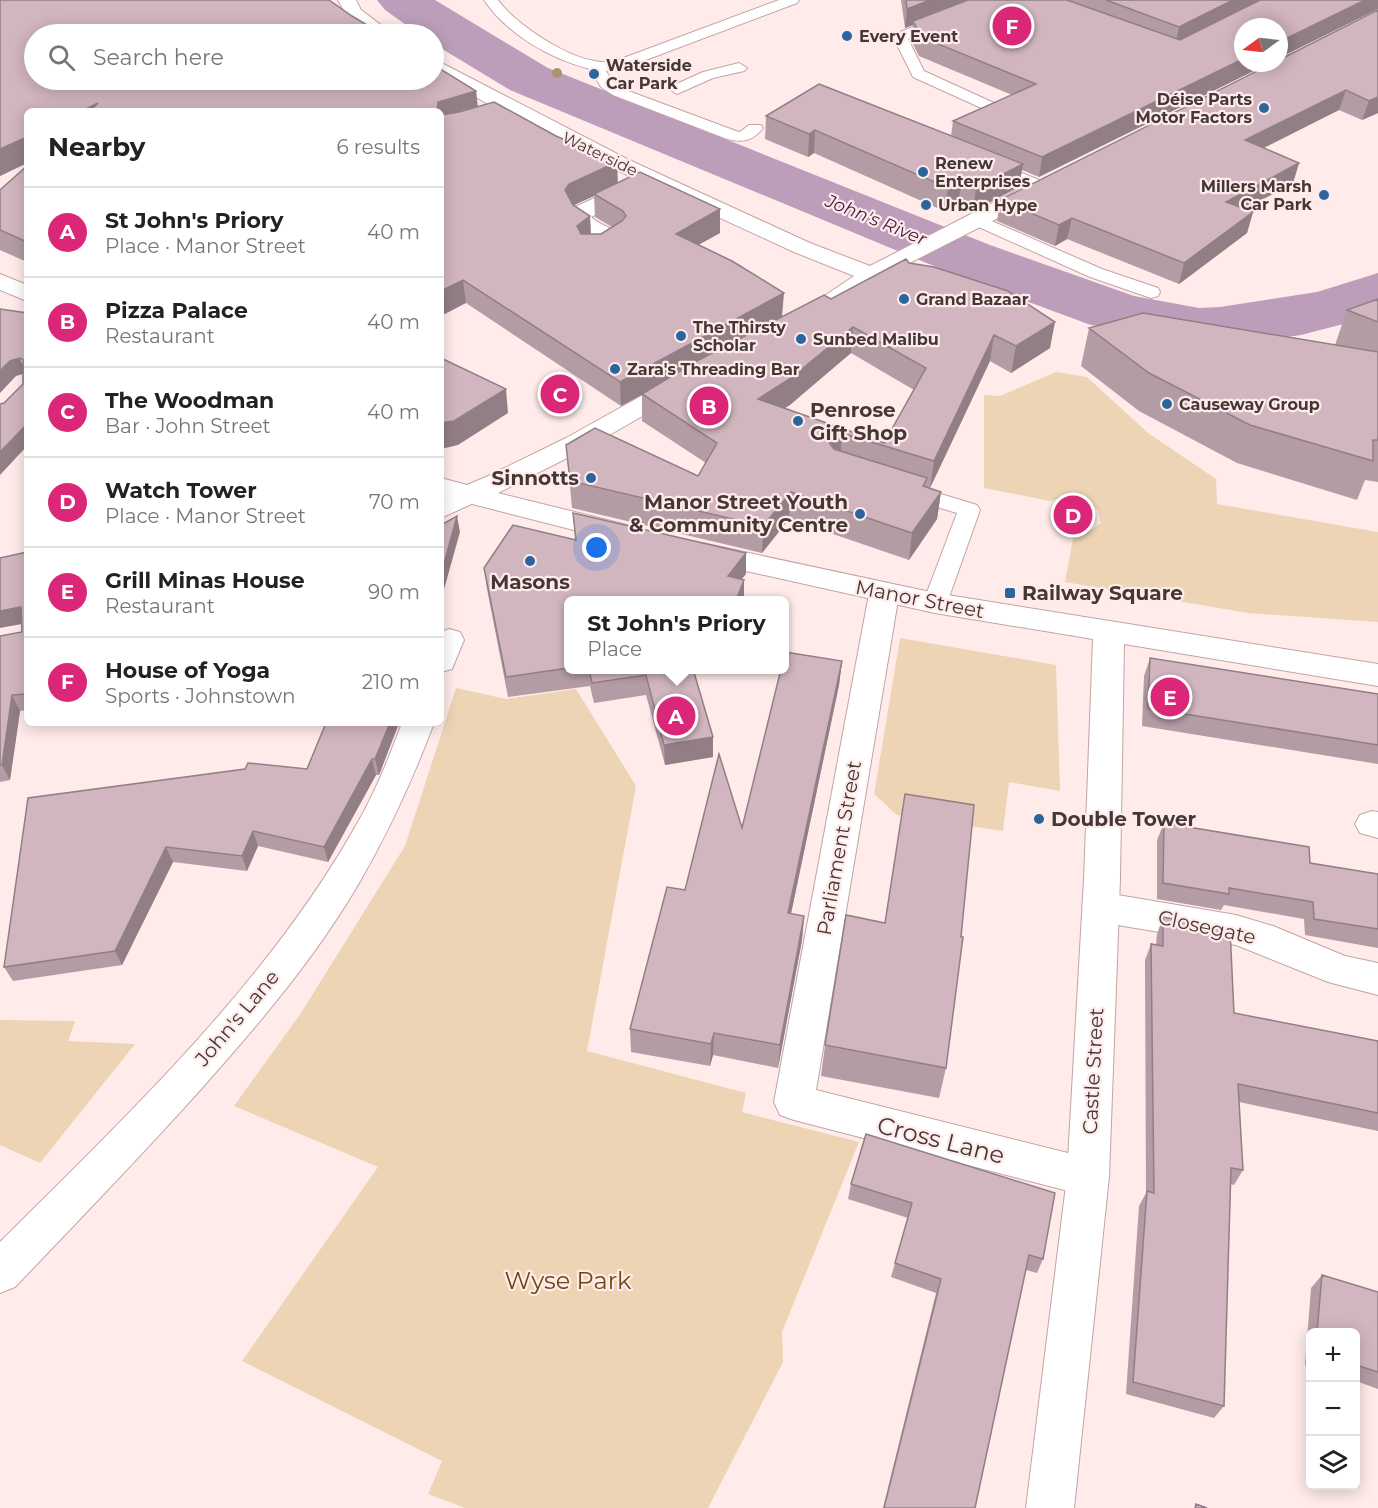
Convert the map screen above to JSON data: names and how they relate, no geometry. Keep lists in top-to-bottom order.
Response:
{
  "streets": {
    "street": [
      "Waterside",
      "Manor Street",
      "Parliament Street",
      "Closegate",
      "John's Lane",
      "Castle Street",
      "Cross Lane"
    ]
  },
  "crossings": [
    ["Manor Street", "Parliament Street"],
    ["Manor Street", "Castle Street"],
    ["Parliament Street", "Cross Lane"],
    ["Closegate", "Castle Street"],
    ["Castle Street", "Cross Lane"]
  ],
  "water": ["John's River"],
  "parks": ["Wyse Park"],
  "places": {
    "other": [
      "Every Event",
      "Waterside Car Park",
      "Déise Parts Motor Factors",
      "Renew Enterprises",
      "Millers Marsh Car Park",
      "Urban Hype",
      "Grand Bazaar",
      "The Thirsty Scholar",
      "Sunbed Malibu",
      "Zara's Threading Bar",
      "Causeway Group",
      "Penrose Gift Shop",
      "Sinnotts",
      "Manor Street Youth & Community Centre",
      "Masons",
      "Double Tower"
    ],
    "transit": ["Railway Square"]
  },
  "north": "left",
  "page": {
    "pins": [
      "F",
      "C",
      "B",
      "D",
      "E",
      "A"
    ],
    "search": "Search here",
    "heading": ["Nearby", "6 results"],
    "list": [
      {
        "mark": "A",
        "name": "St John's Priory",
        "note": "Place · Manor Street",
        "value": "40 m"
      },
      {
        "mark": "B",
        "name": "Pizza Palace",
        "note": "Restaurant",
        "value": "40 m"
      },
      {
        "mark": "C",
        "name": "The Woodman",
        "note": "Bar · John Street",
        "value": "40 m"
      },
      {
        "mark": "D",
        "name": "Watch Tower",
        "note": "Place · Manor Street",
        "value": "70 m"
      },
      {
        "mark": "E",
        "name": "Grill Minas House",
        "note": "Restaurant",
        "value": "90 m"
      },
      {
        "mark": "F",
        "name": "House of Yoga",
        "note": "Sports · Johnstown",
        "value": "210 m"
      }
    ],
    "popup": ["St John's Priory", "Place"],
    "map_buttons": ["+", "−"]
  }
}
